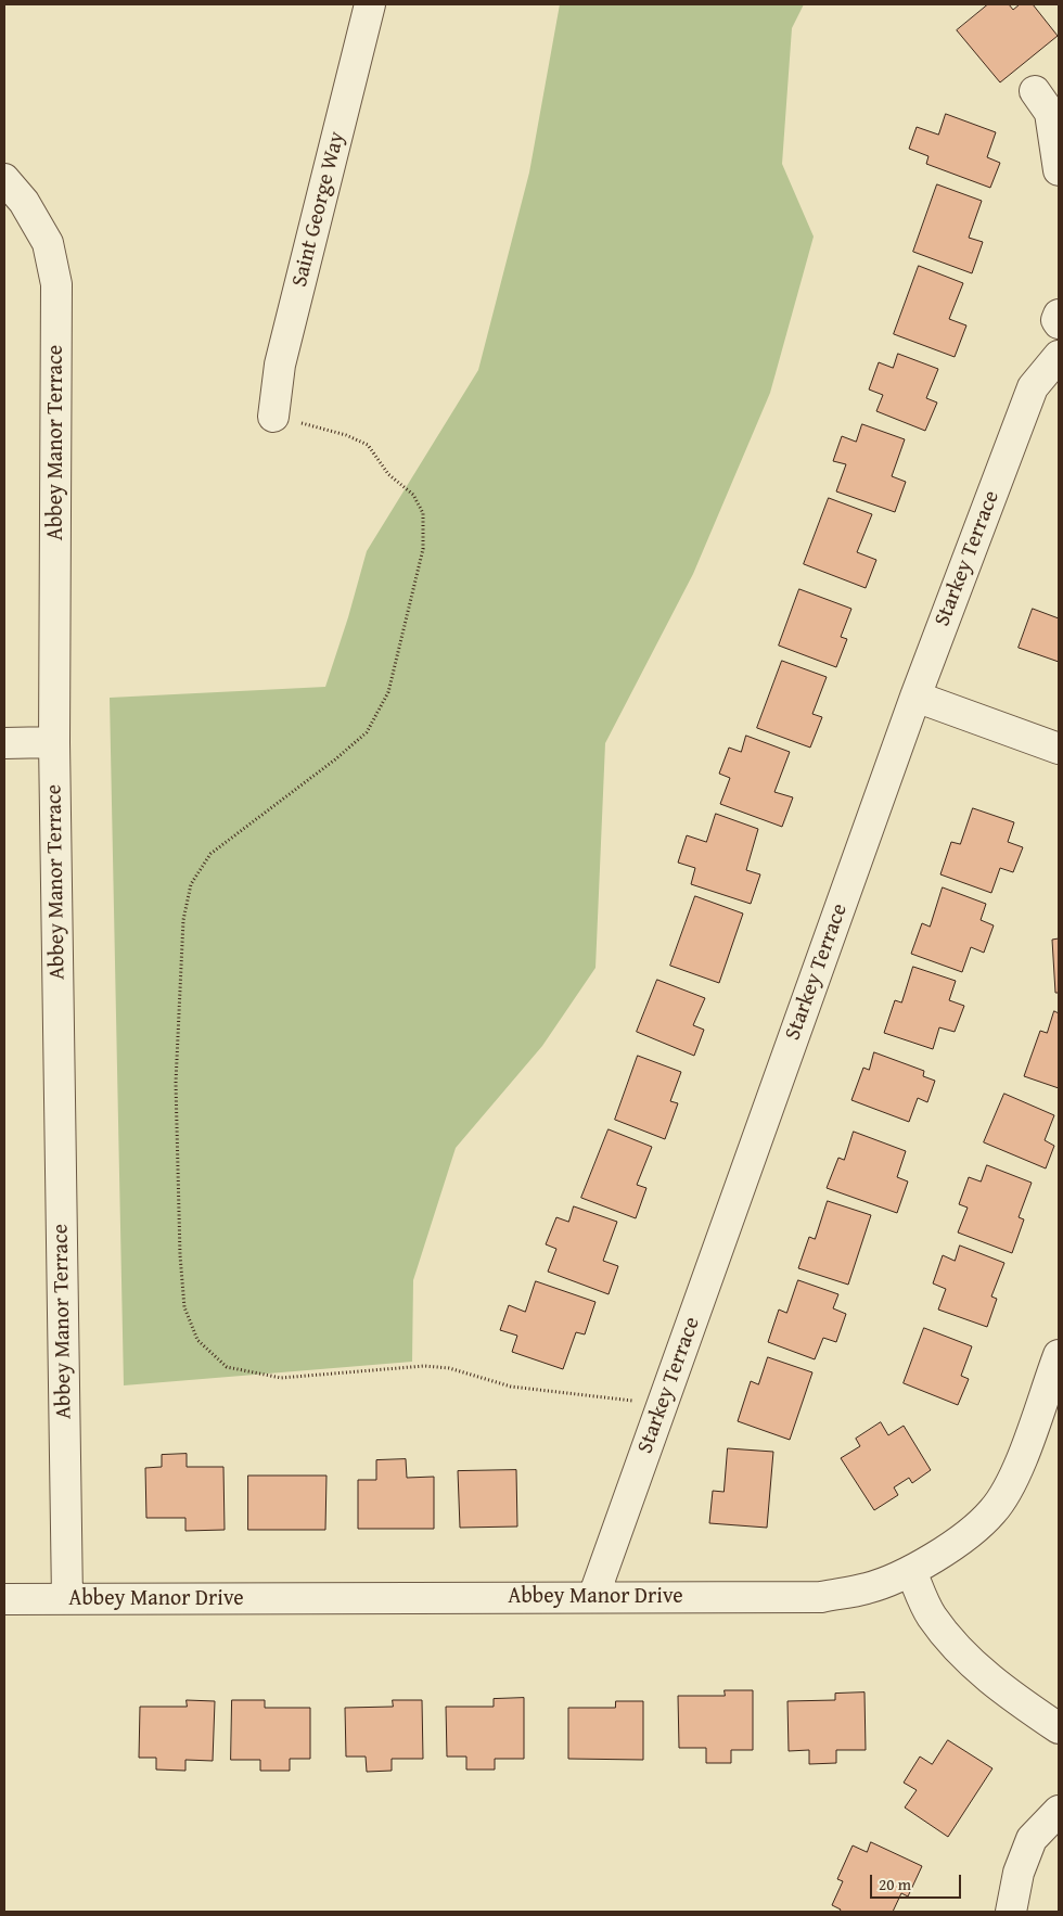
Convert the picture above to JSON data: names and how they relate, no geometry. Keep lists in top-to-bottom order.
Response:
{
  "streets": {
    "street": [
      "Saint George Way",
      "Abbey Manor Terrace",
      "Starkey Terrace",
      "Abbey Manor Drive"
    ]
  },
  "crossings": [
    ["Abbey Manor Terrace", "Abbey Manor Drive"],
    ["Starkey Terrace", "Abbey Manor Drive"]
  ],
  "scale_bar": "20 m"
}
